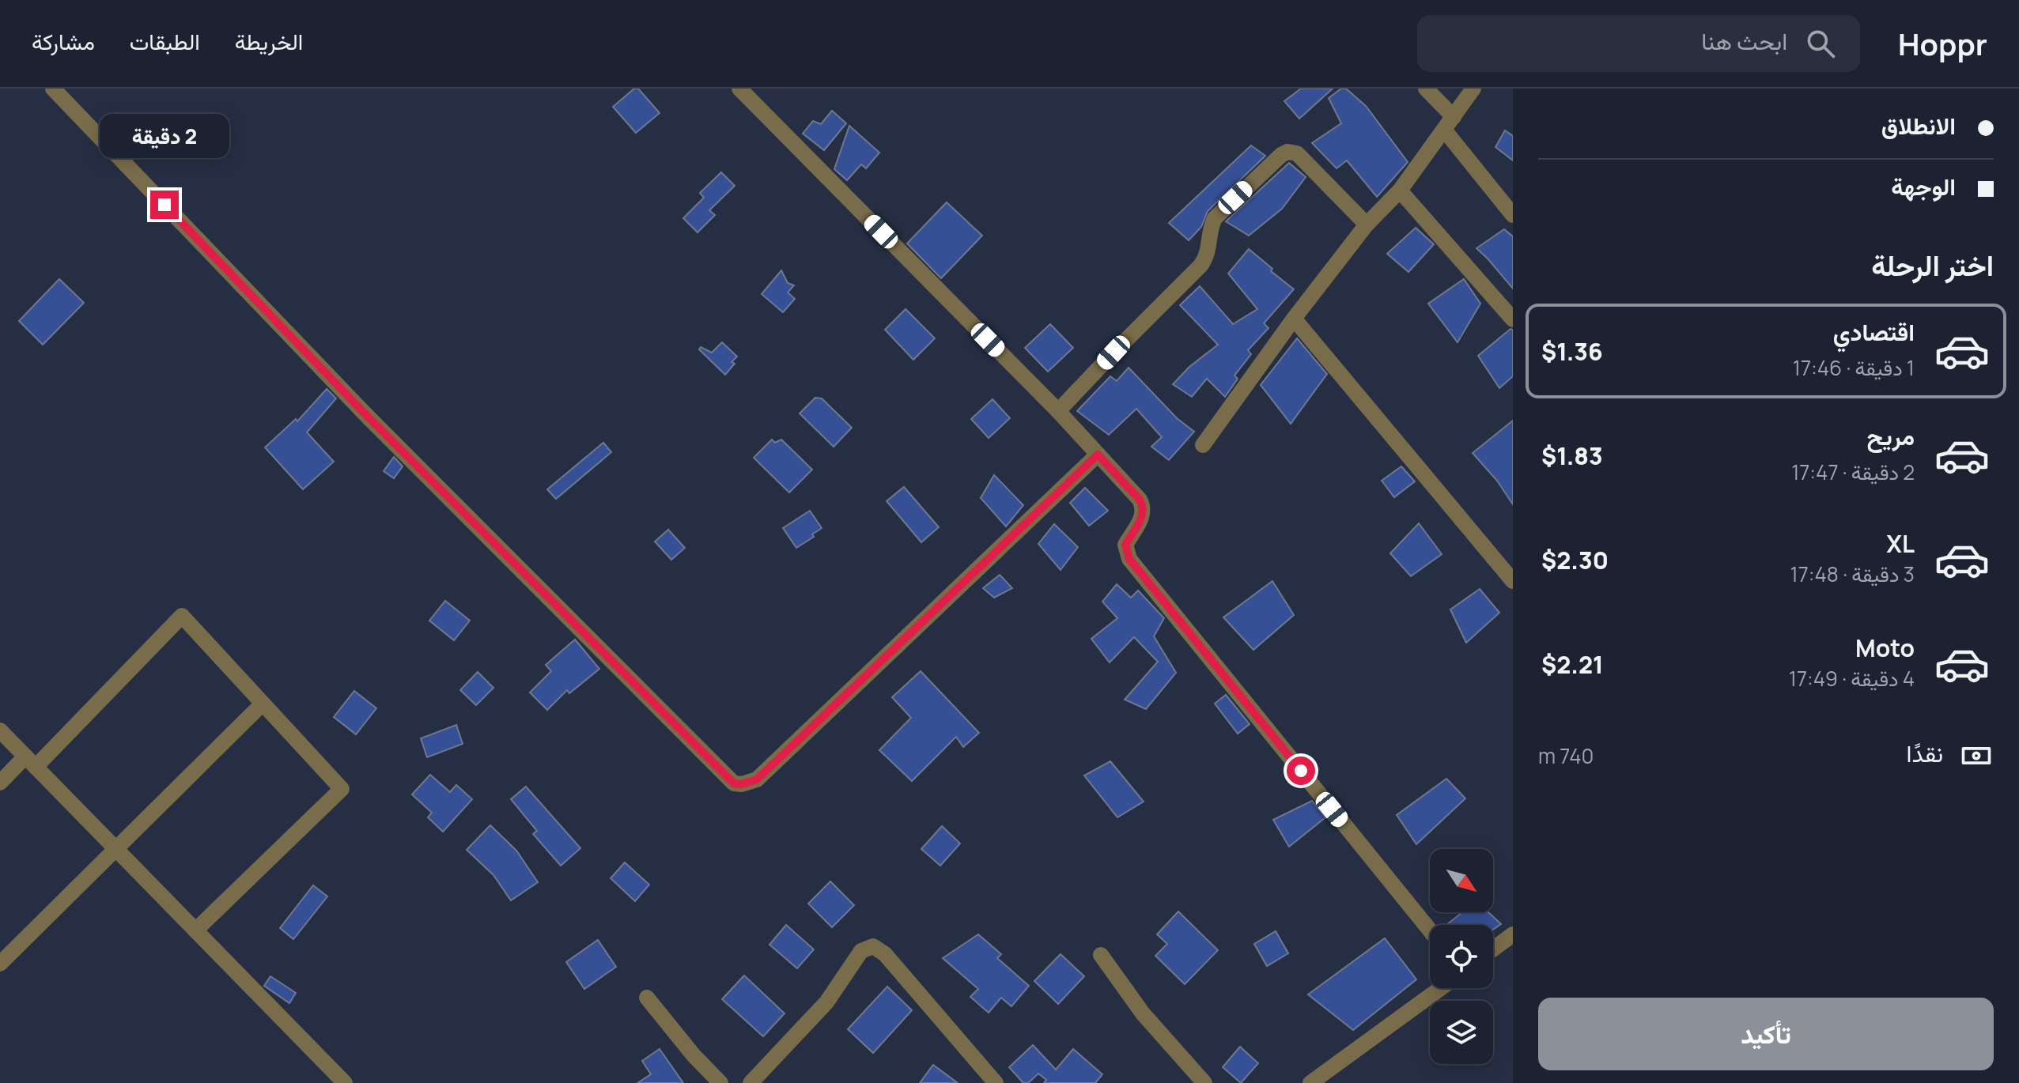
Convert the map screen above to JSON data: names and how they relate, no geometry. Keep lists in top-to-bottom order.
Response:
{
  "north": "bottom right",
  "page": {
    "header": "Hoppr",
    "search": "ابحث هنا",
    "nav": ["الخريطة", "الطبقات", "مشاركة"],
    "banner": ["الانطلاق", "الوجهة"],
    "bubble": "2 دقيقة",
    "heading": "اختر الرحلة",
    "list": [
      {
        "name": "اقتصادي",
        "note": "1 دقيقة · 17:46",
        "value": "$1.36"
      },
      {
        "name": "مريح",
        "note": "2 دقيقة · 17:47",
        "value": "$1.83"
      },
      {
        "name": "XL",
        "note": "3 دقيقة · 17:48",
        "value": "$2.30"
      },
      {
        "name": "Moto",
        "note": "4 دقيقة · 17:49",
        "value": "$2.21"
      }
    ],
    "pay": ["نقدًا", "740 m"],
    "buttons": "تأكيد"
  }
}
